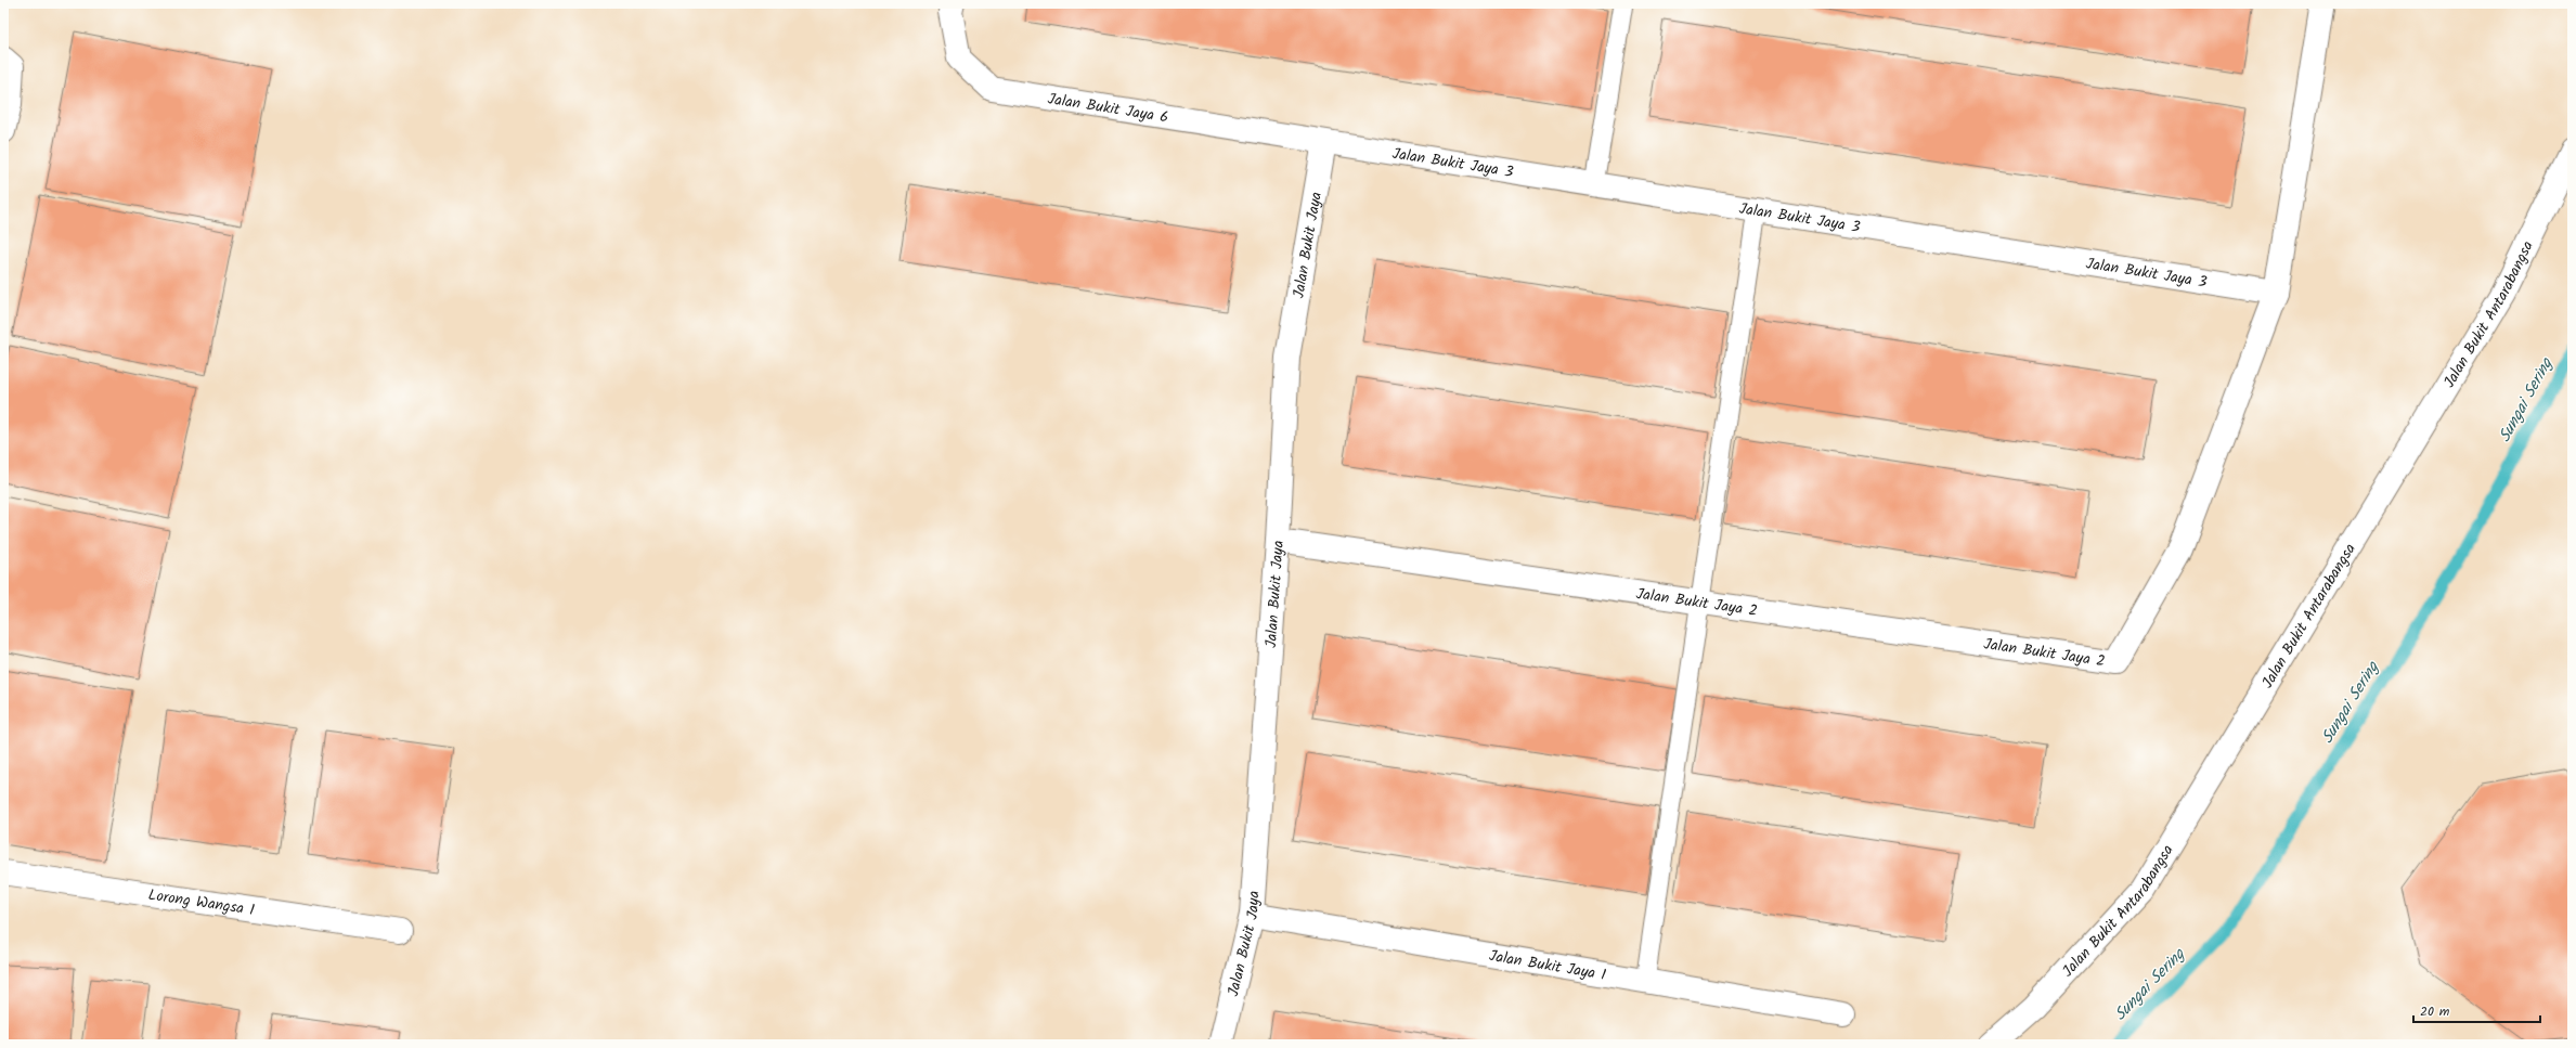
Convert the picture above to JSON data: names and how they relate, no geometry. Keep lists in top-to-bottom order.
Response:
{
  "streets": {
    "street": [
      "Jalan Bukit Jaya 6",
      "Jalan Bukit Jaya 3",
      "Jalan Bukit Jaya",
      "Jalan Bukit Antarabangsa",
      "Jalan Bukit Jaya 2",
      "Lorong Wangsa 1",
      "Jalan Bukit Jaya 1"
    ]
  },
  "crossings": [
    ["Jalan Bukit Jaya 6", "Jalan Bukit Jaya 3"],
    ["Jalan Bukit Jaya 6", "Jalan Bukit Jaya"],
    ["Jalan Bukit Jaya 3", "Jalan Bukit Jaya"],
    ["Jalan Bukit Jaya 3", "Jalan Bukit Jaya 2"],
    ["Jalan Bukit Jaya", "Jalan Bukit Jaya 2"],
    ["Jalan Bukit Jaya", "Jalan Bukit Jaya 1"]
  ],
  "water": ["Sungai Sering"],
  "scale_bar": "20 m"
}
